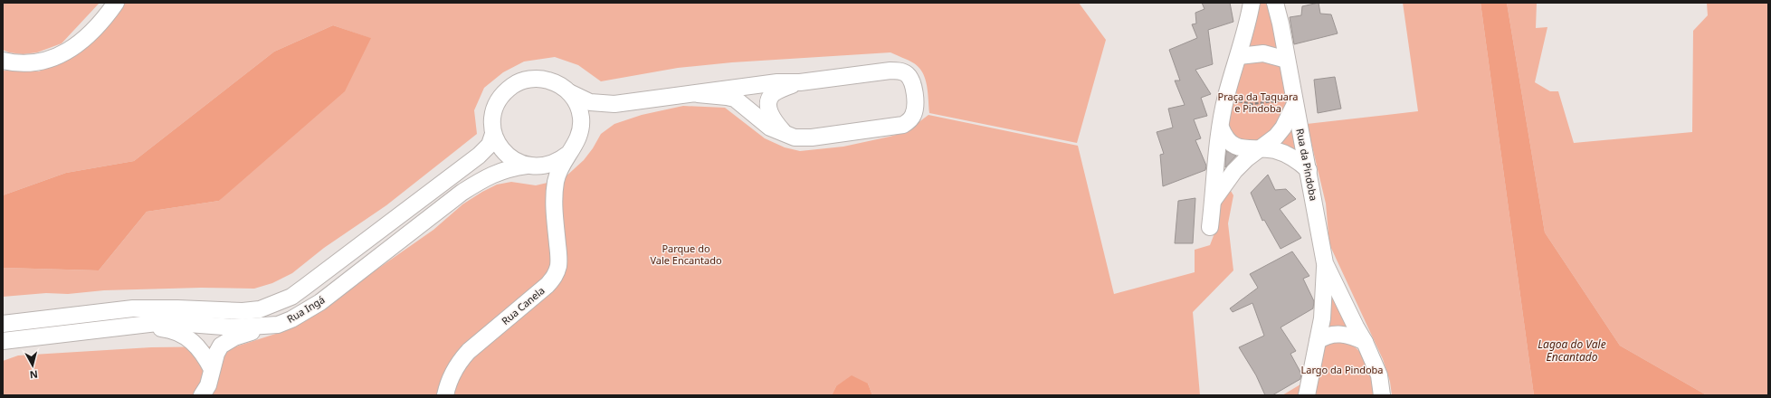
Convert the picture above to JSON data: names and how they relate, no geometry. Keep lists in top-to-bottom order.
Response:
{
  "streets": {
    "street": ["Rua da Pindoba", "Rua Canela", "Rua Ingá"]
  },
  "crossings": [
    ["Rua Canela", "Rua Ingá"]
  ],
  "water": ["Lagoa do Vale Encantado"],
  "parks": ["Praça da Taquara e Pindoba", "Parque do Vale Encantado", "Largo da Pindoba"],
  "north": "bottom"
}
